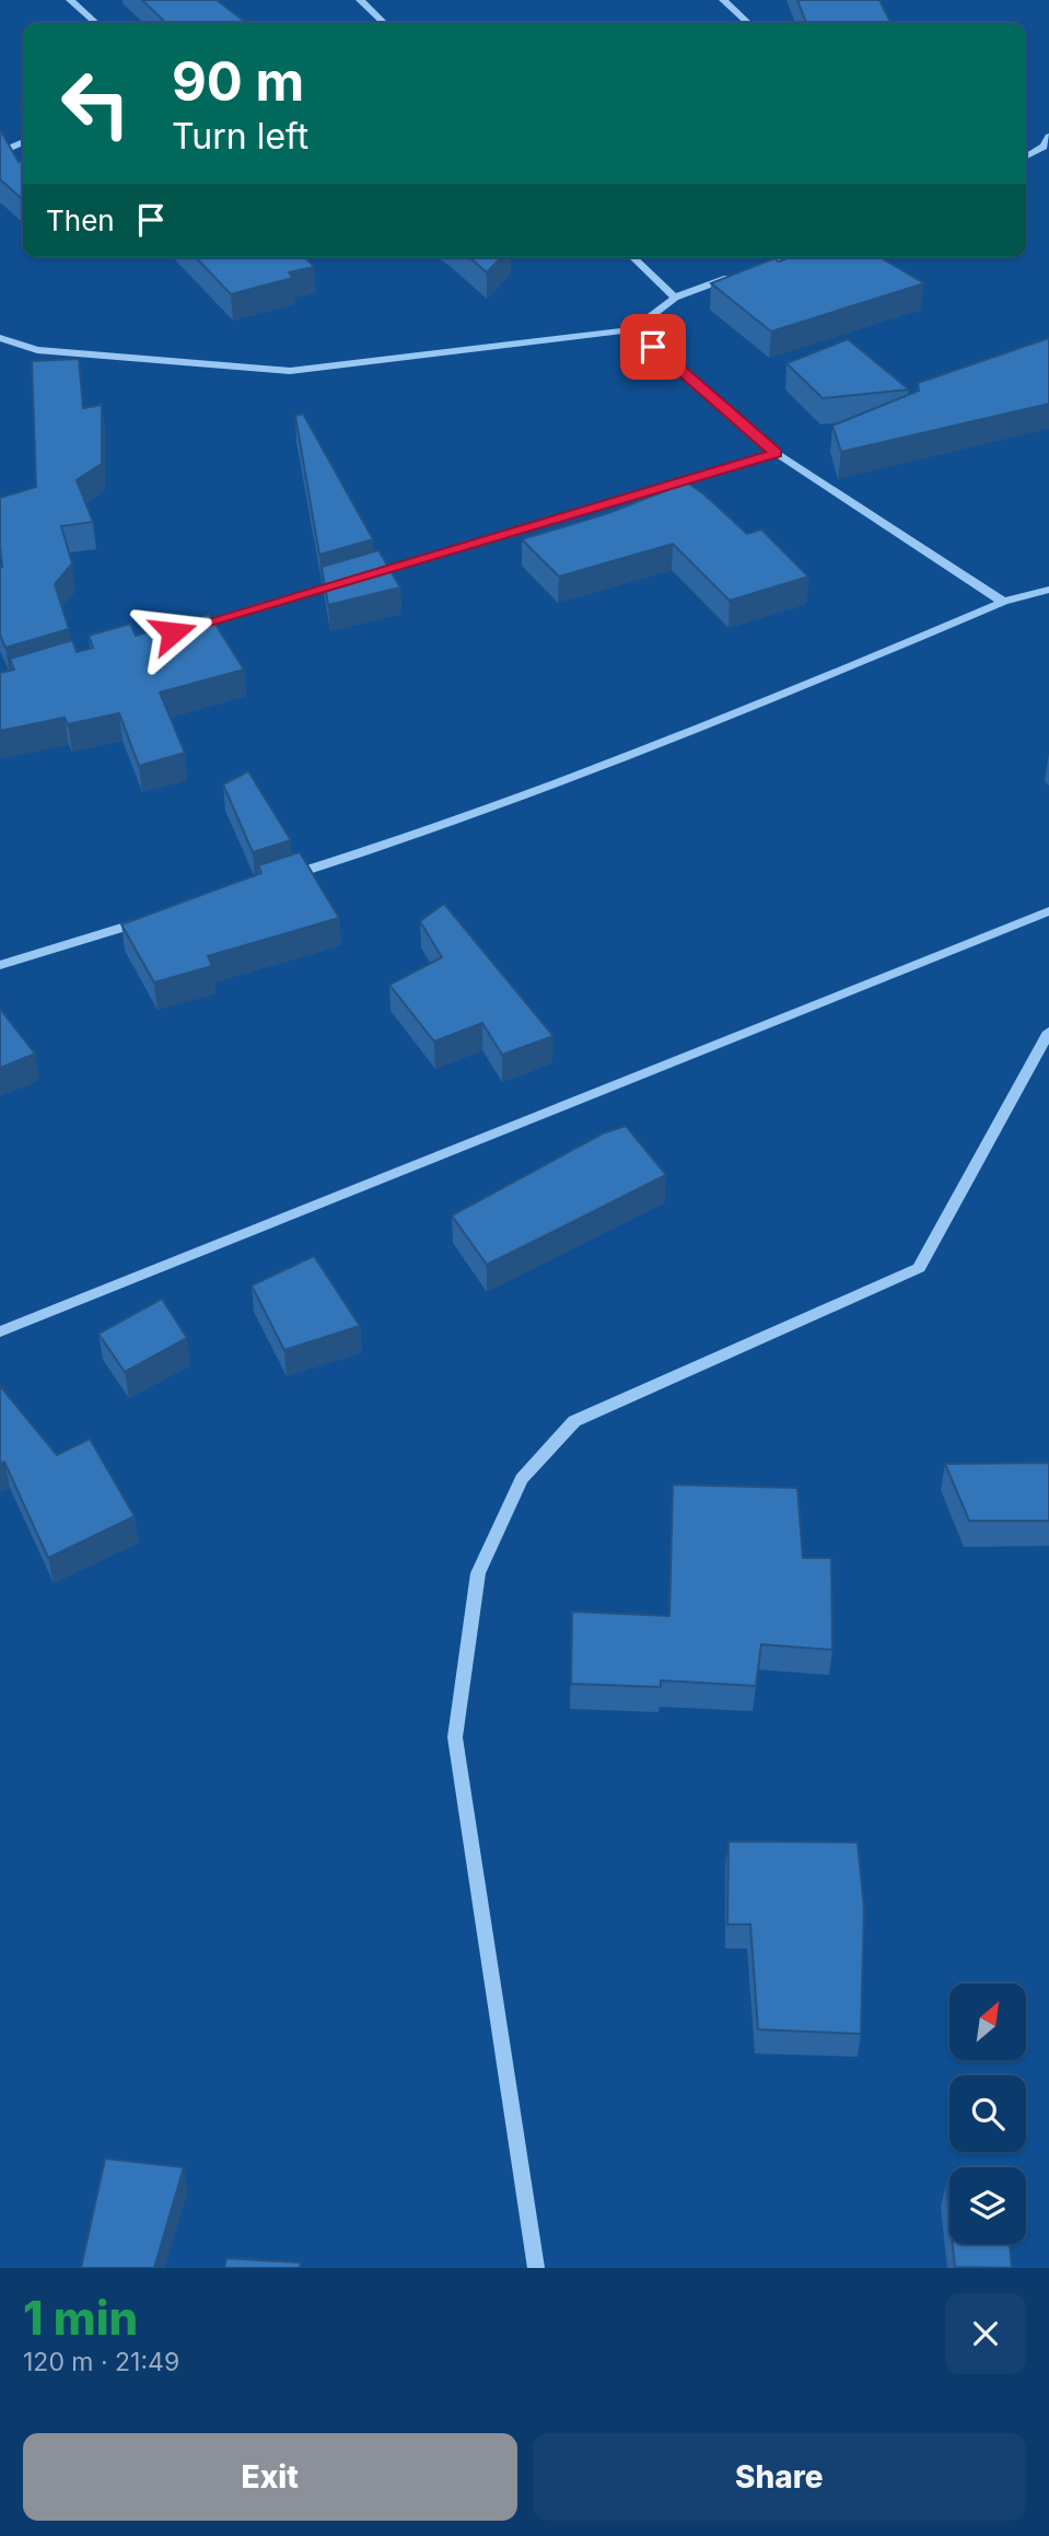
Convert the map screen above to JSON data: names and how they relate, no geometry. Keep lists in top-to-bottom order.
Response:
{
  "north": "top right",
  "page": {
    "turn": ["90 m", "Turn left"],
    "then": "Then",
    "heading": ["1 min", "120 m · 21:49"],
    "buttons": ["Exit", "Share"]
  }
}
